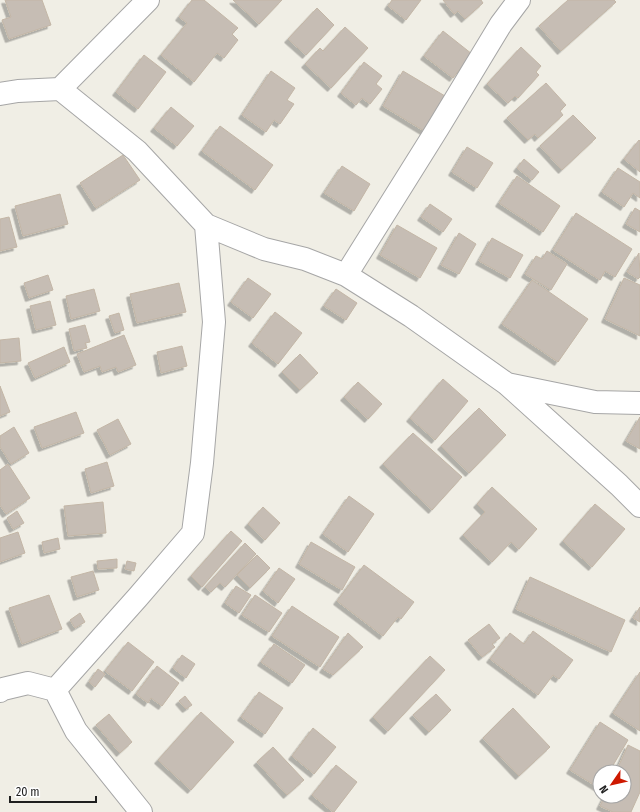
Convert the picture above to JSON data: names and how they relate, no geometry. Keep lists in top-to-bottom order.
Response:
{
  "scale_bar": "20 m",
  "north": "bottom left"
}
